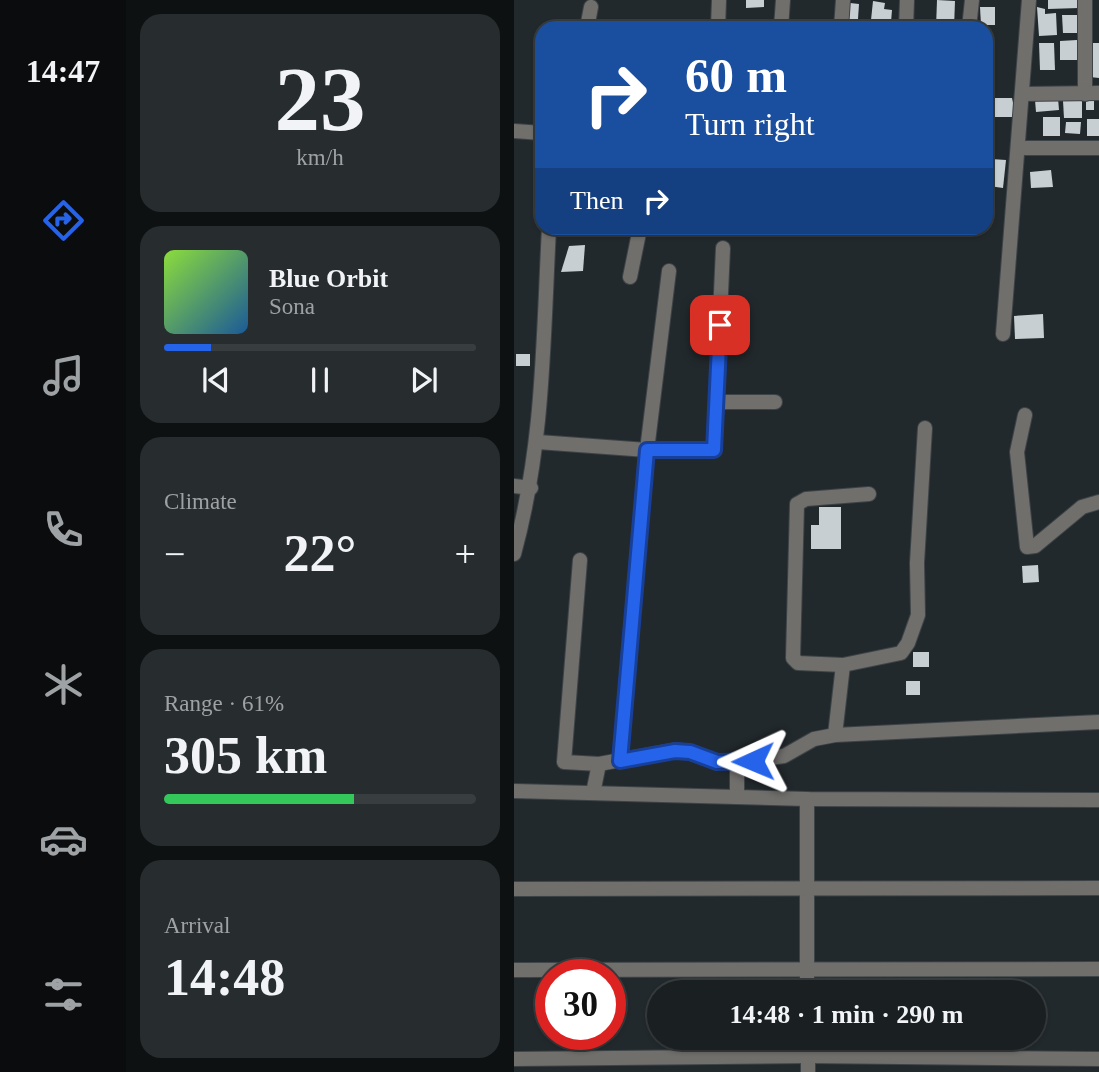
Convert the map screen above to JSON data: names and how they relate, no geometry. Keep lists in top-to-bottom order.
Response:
{
  "page": {
    "tabs": "14:47",
    "tile": [
      ["23", "km/h"],
      "Climate",
      ["Range · 61%", "305 km"],
      ["Arrival", "14:48"]
    ],
    "turn": ["60 m", "Turn right"],
    "then": "Then",
    "song": ["Blue Orbit", "Sona"],
    "heat": ["−", "22°", "+"],
    "limit": "30",
    "trip": "14:48 · 1 min · 290 m"
  }
}
